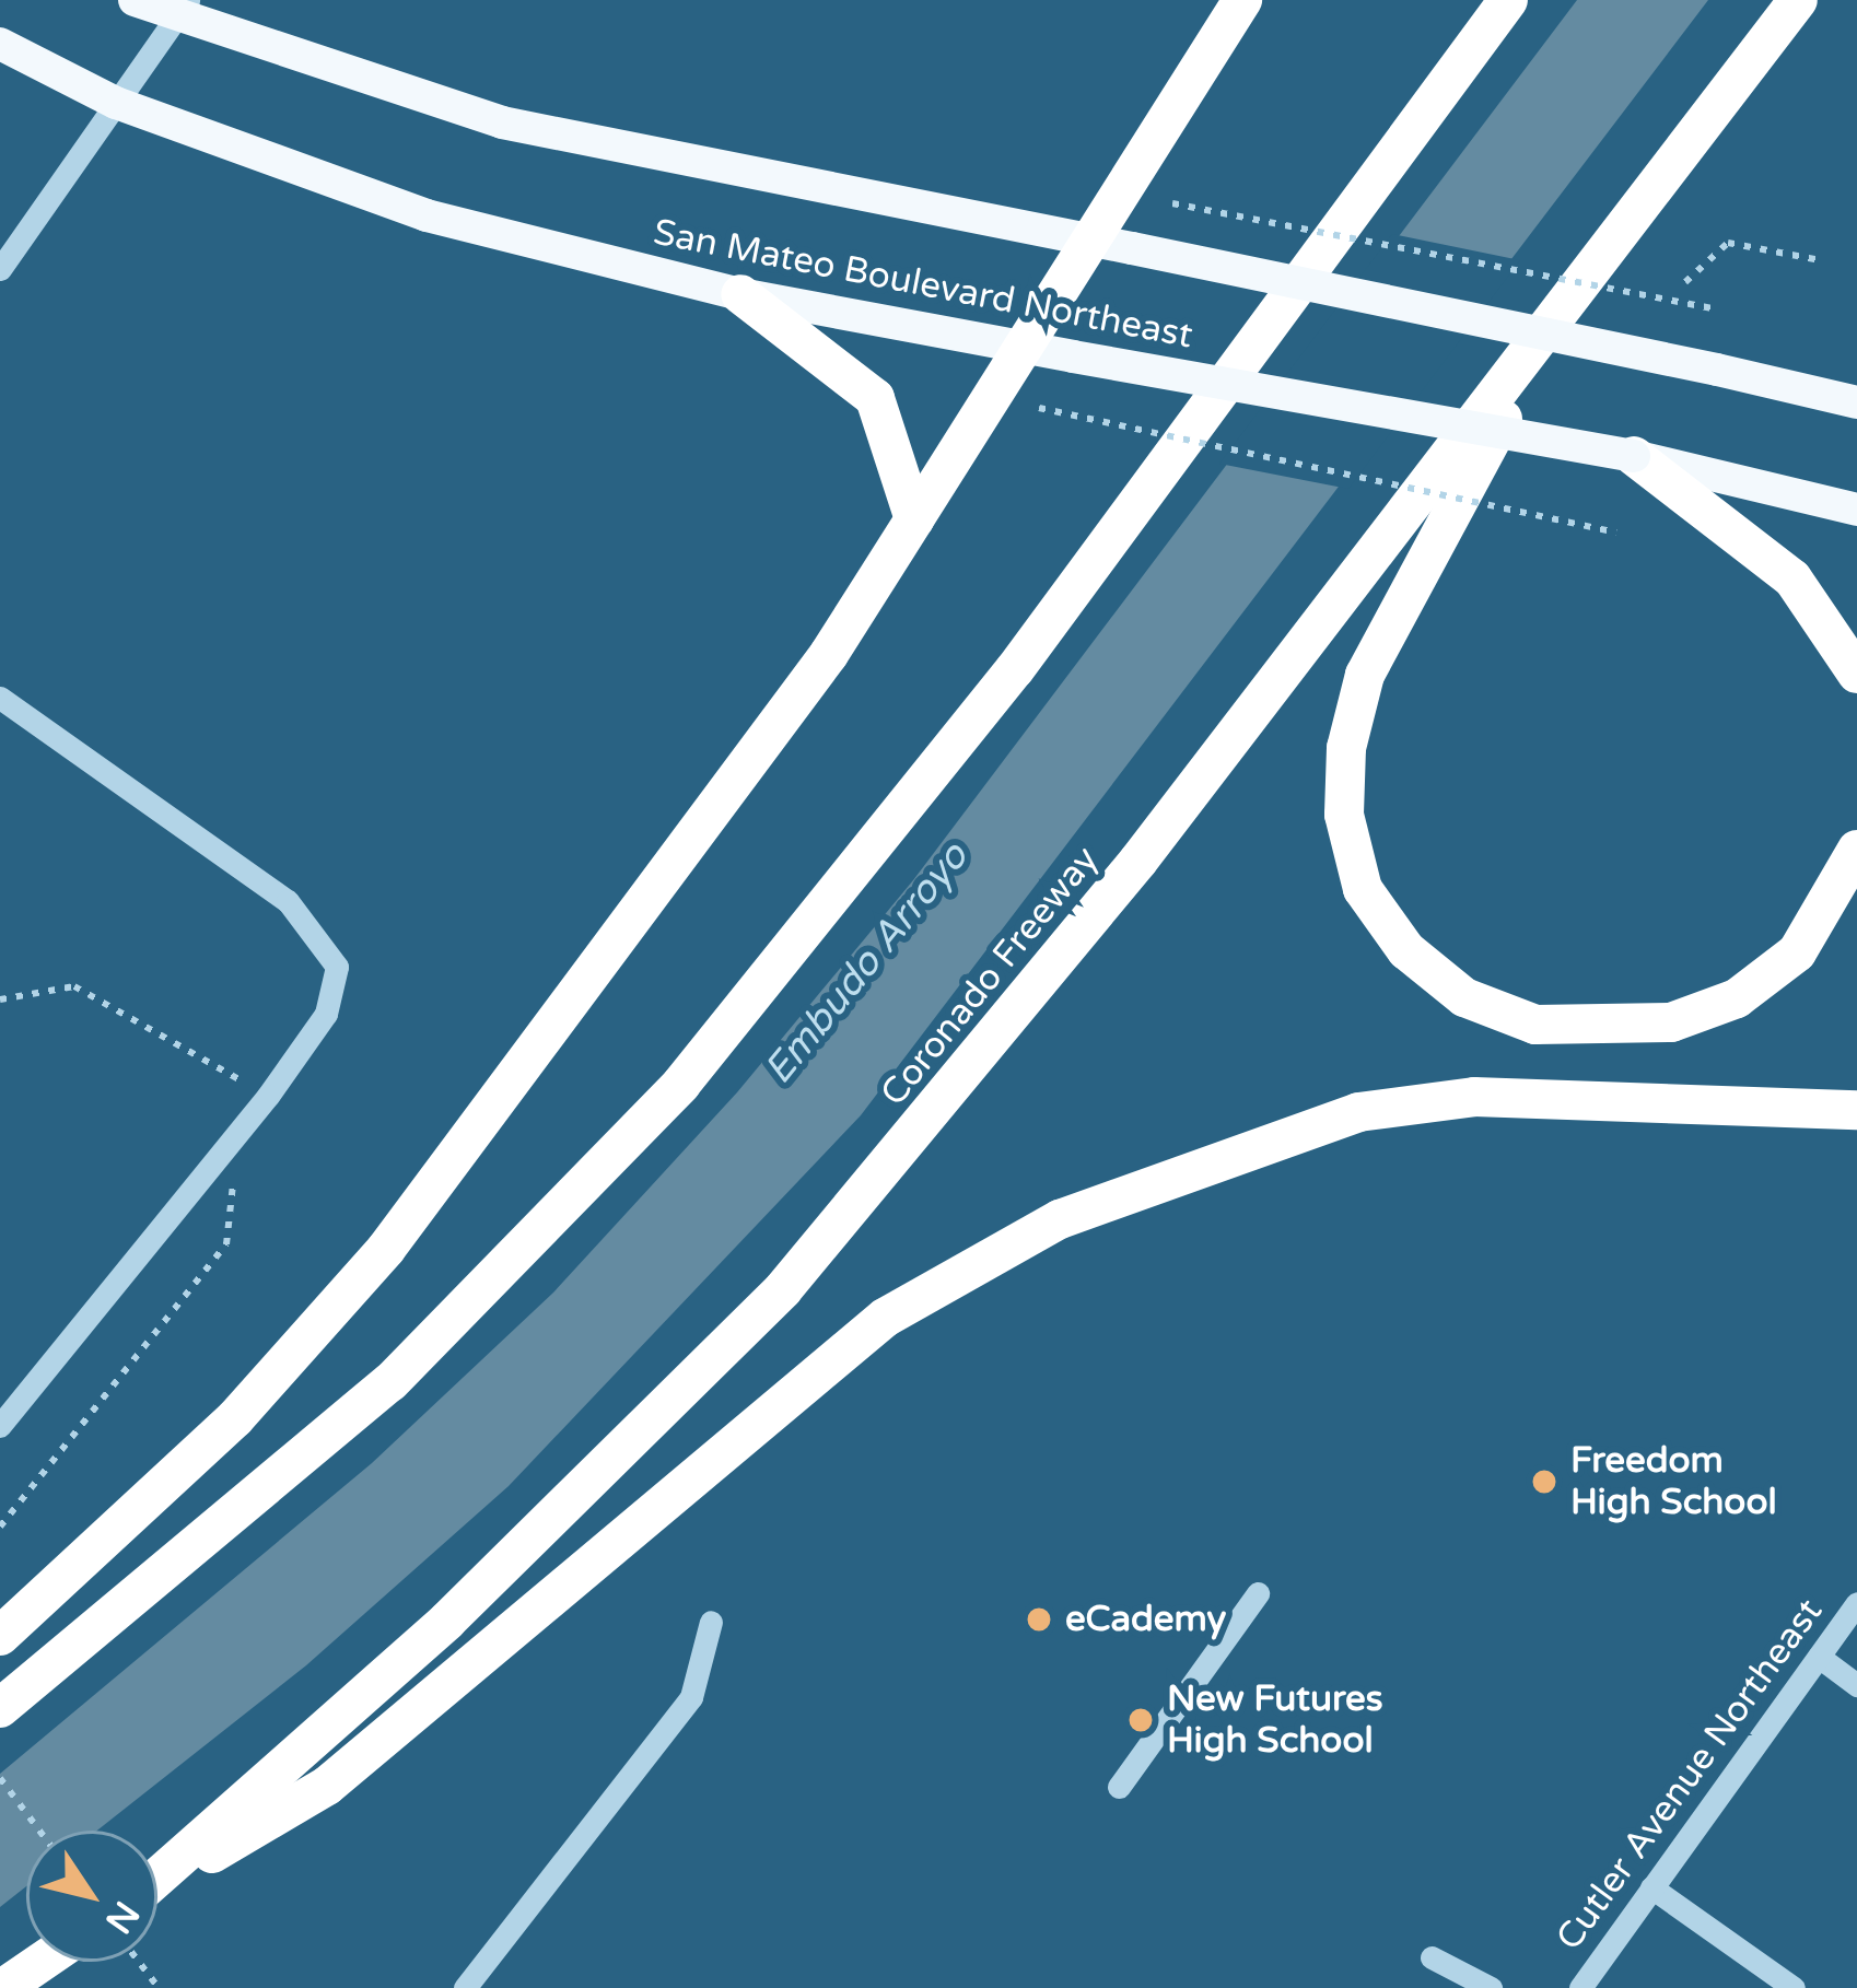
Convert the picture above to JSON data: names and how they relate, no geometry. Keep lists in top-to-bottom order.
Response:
{
  "streets": {
    "highway": ["Coronado Freeway"],
    "main road": ["San Mateo Boulevard Northeast"],
    "street": ["Cutler Avenue Northeast"]
  },
  "water": ["Embudo Arroyo"],
  "places": ["Freedom High School", "eCademy", "New Futures High School"],
  "north": "bottom right"
}
